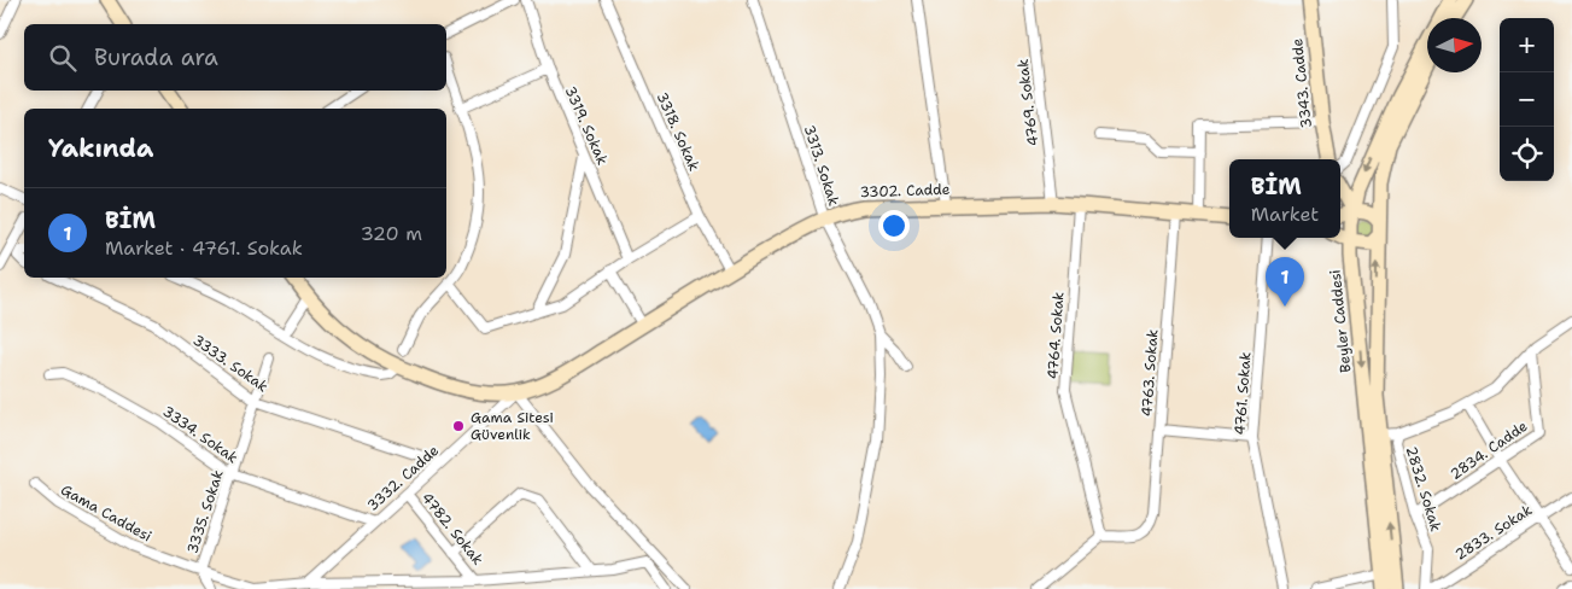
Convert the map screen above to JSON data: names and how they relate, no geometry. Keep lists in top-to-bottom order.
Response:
{
  "streets": {
    "street": [
      "3343. Cadde",
      "4769. Sokak",
      "3319. Sokak",
      "3318. Sokak",
      "3313. Sokak",
      "3302. Cadde",
      "Beyler Caddesi",
      "4764. Sokak",
      "3333. Sokak",
      "4763. Sokak",
      "4761. Sokak",
      "3334. Sokak",
      "2834. Cadde",
      "3332. Cadde",
      "2832. Sokak",
      "3335. Sokak",
      "Gama Caddesi",
      "4782. Sokak",
      "2833. Sokak"
    ]
  },
  "crossings": [
    ["4769. Sokak", "3302. Cadde"],
    ["3318. Sokak", "3302. Cadde"],
    ["3313. Sokak", "3302. Cadde"],
    ["3302. Cadde", "4764. Sokak"],
    ["3302. Cadde", "4763. Sokak"],
    ["3302. Cadde", "3332. Cadde"],
    ["4764. Sokak", "4763. Sokak"],
    ["3333. Sokak", "3332. Cadde"],
    ["3333. Sokak", "3335. Sokak"],
    ["3334. Sokak", "3332. Cadde"],
    ["3334. Sokak", "3335. Sokak"],
    ["2834. Cadde", "2832. Sokak"],
    ["3332. Cadde", "Gama Caddesi"],
    ["3332. Cadde", "4782. Sokak"],
    ["3335. Sokak", "Gama Caddesi"],
    ["Gama Caddesi", "4782. Sokak"]
  ],
  "places": ["Gama Sitesi Güvenlik"],
  "north": "right",
  "page": {
    "map_buttons": ["+", "−"],
    "search": "Burada ara",
    "heading": "Yakında",
    "popup": ["BİM", "Market"],
    "list": [
      {
        "mark": "1",
        "name": "BİM",
        "note": "Market · 4761. Sokak",
        "value": "320 m"
      }
    ],
    "pins": "1"
  }
}
